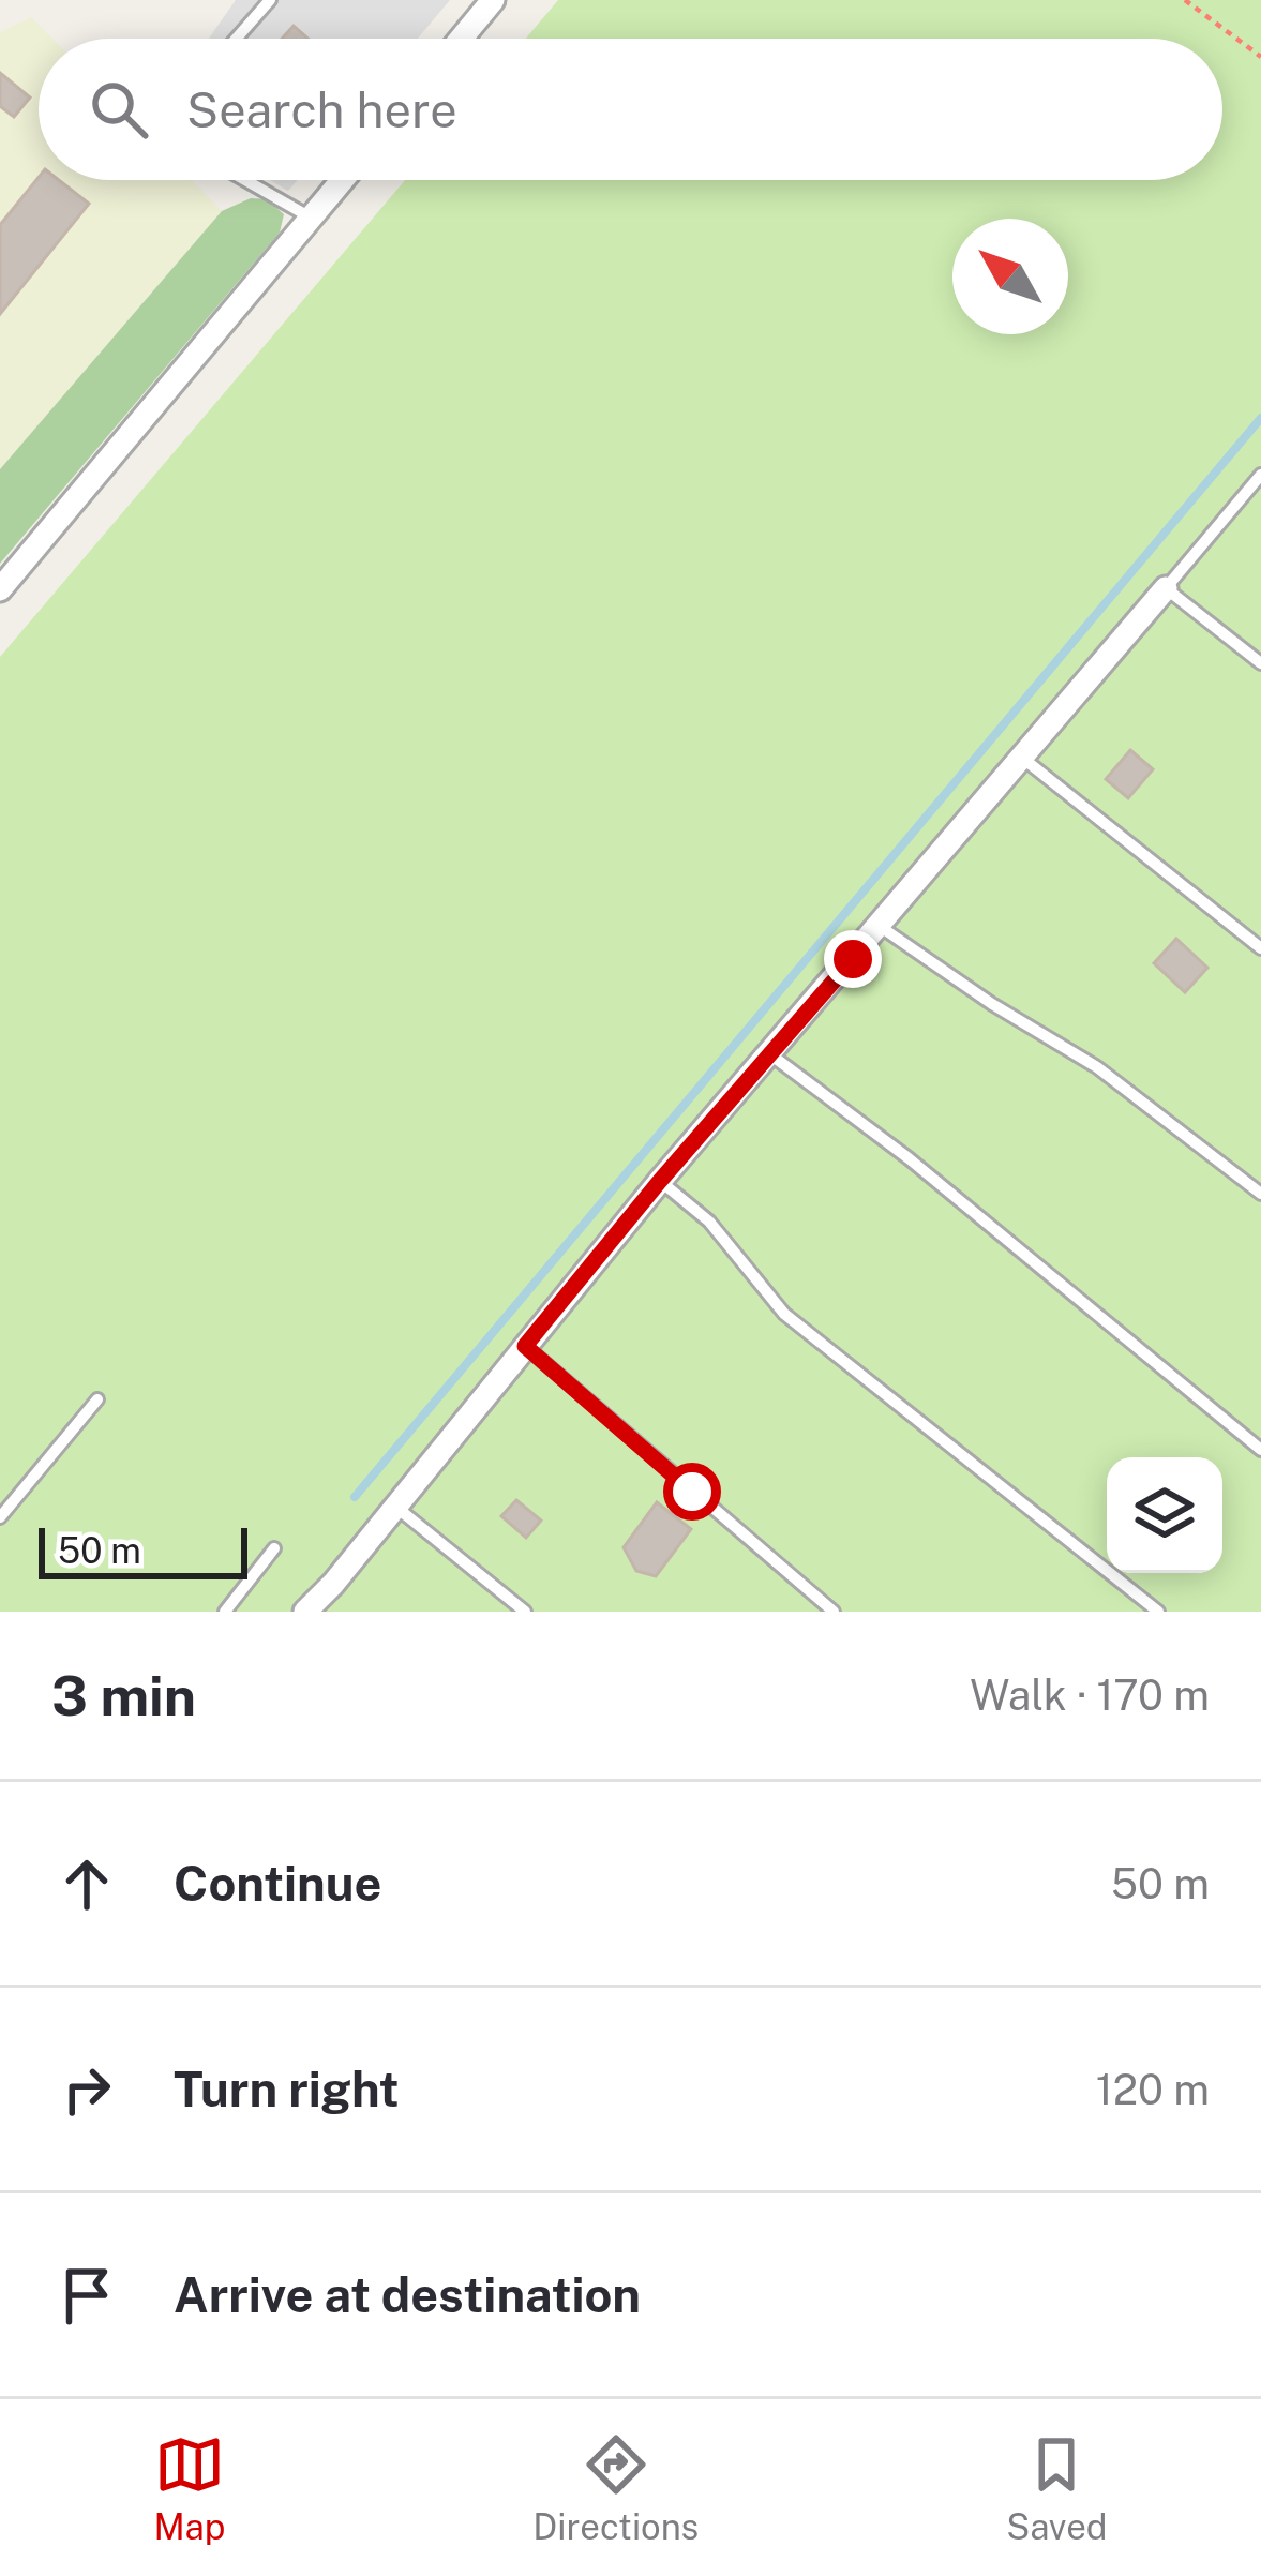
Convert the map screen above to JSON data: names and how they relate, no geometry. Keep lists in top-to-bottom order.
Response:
{
  "scale_bar": "50 m",
  "north": "top left",
  "page": {
    "search": "Search here",
    "scale": "50 m",
    "heading": ["3 min", "Walk · 170 m"],
    "list": [
      ["Continue", "50 m"],
      ["Turn right", "120 m"],
      "Arrive at destination"
    ],
    "nav": ["Map", "Directions", "Saved"]
  }
}
